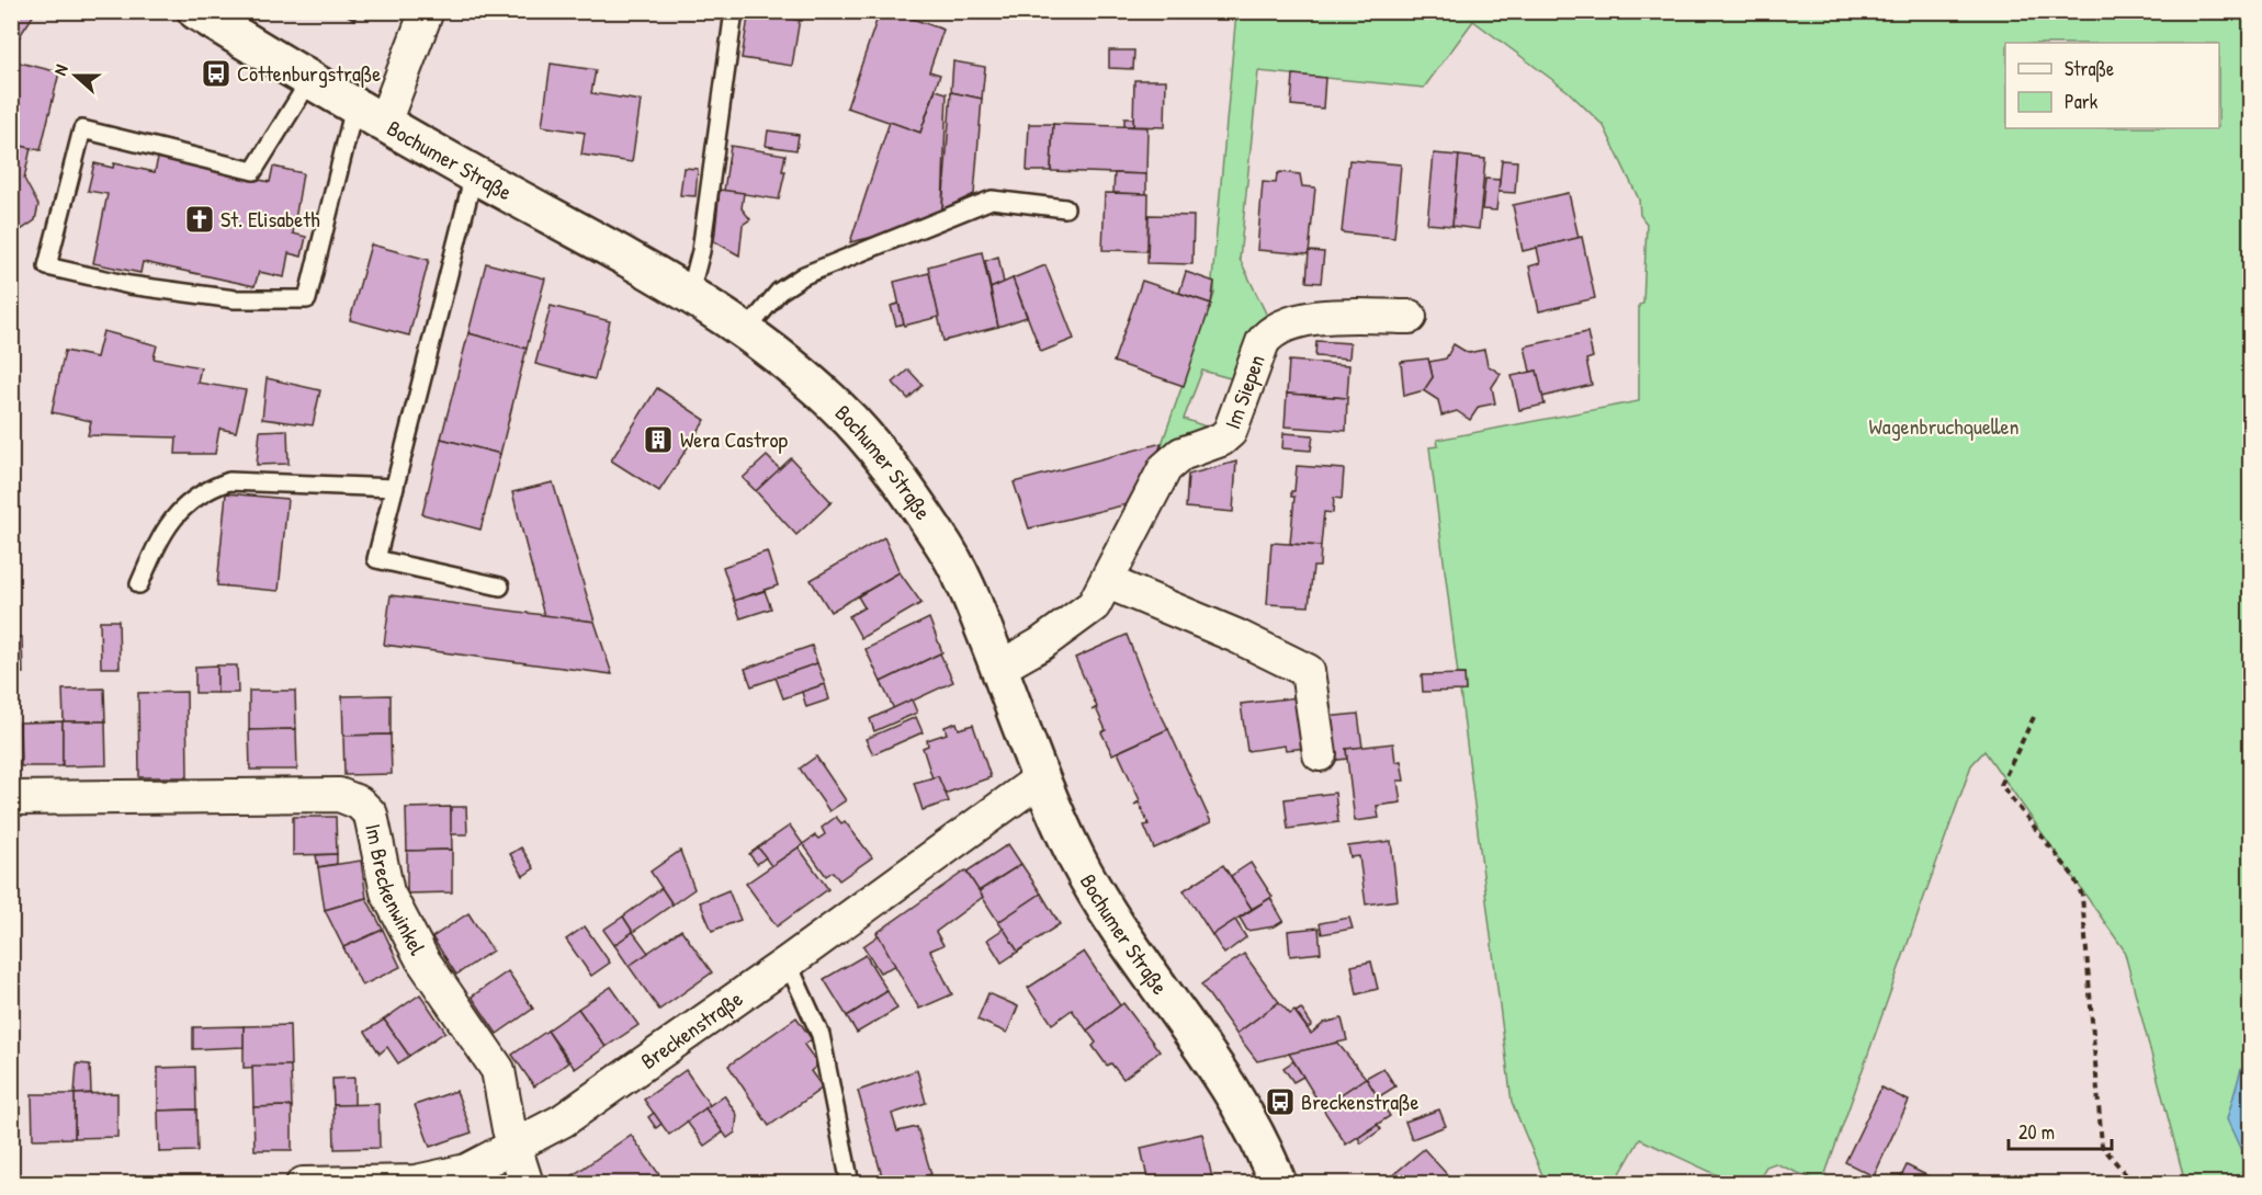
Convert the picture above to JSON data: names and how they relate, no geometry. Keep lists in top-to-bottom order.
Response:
{
  "streets": {
    "main road": ["Bochumer Straße"],
    "street": ["Im Siepen", "Im Breckenwinkel", "Breckenstraße"]
  },
  "crossings": [
    ["Bochumer Straße", "Im Siepen"],
    ["Bochumer Straße", "Breckenstraße"],
    ["Im Breckenwinkel", "Breckenstraße"]
  ],
  "parks": ["Wagenbruchquellen"],
  "places": {
    "bus stop": ["Cottenburgstraße", "Breckenstraße"],
    "church": ["St. Elisabeth"],
    "building": ["Wera Castrop"]
  },
  "legend": ["Straße", "Park"],
  "scale_bar": "20 m",
  "north": "left"
}
